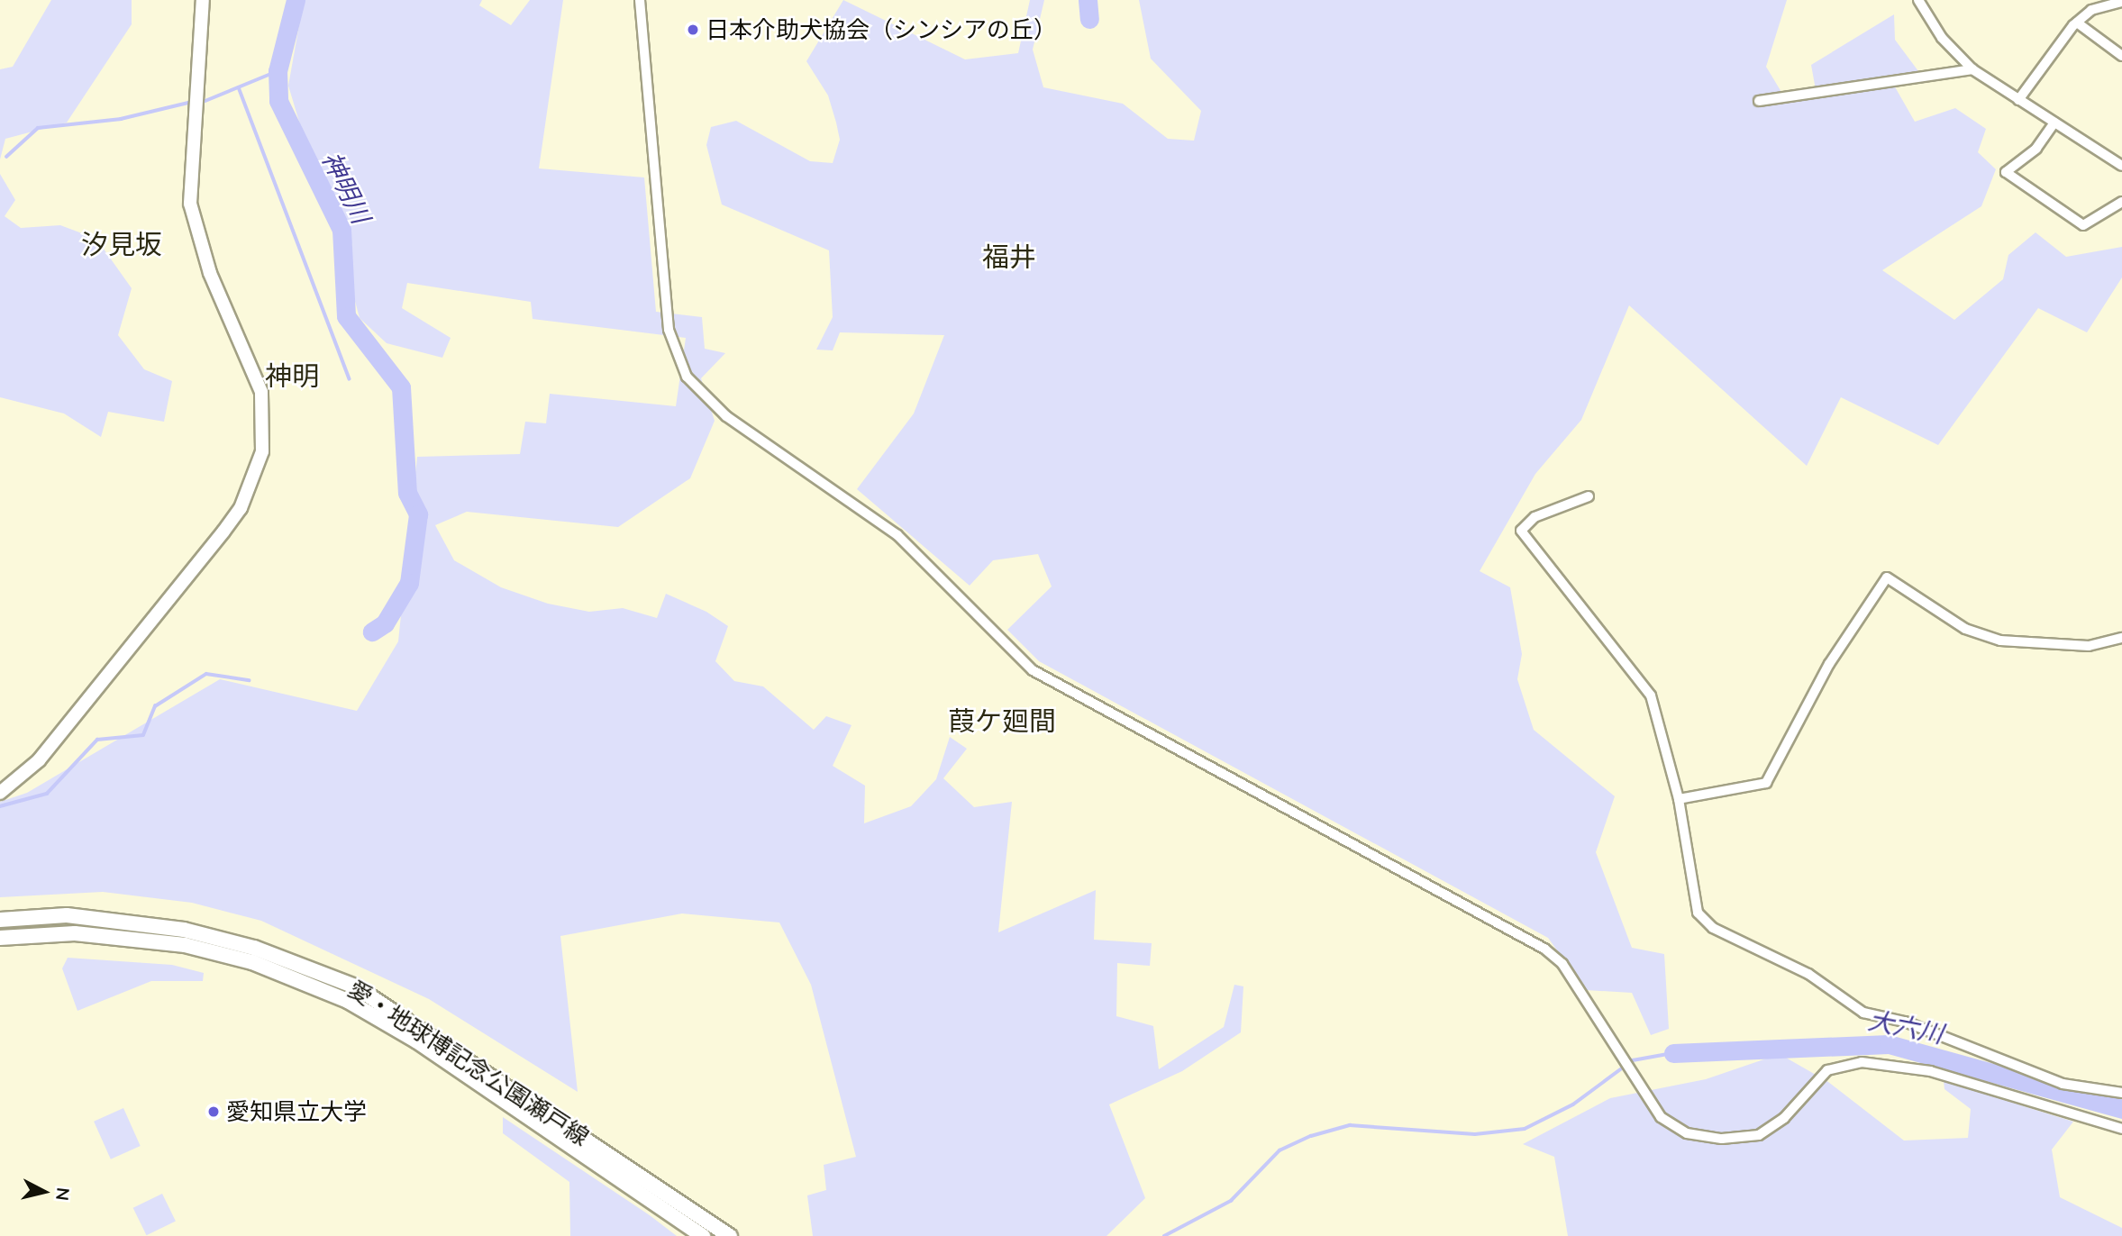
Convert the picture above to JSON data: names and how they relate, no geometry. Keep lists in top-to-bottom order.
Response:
{
  "streets": {
    "main road": ["愛・地球博記念公園瀬戸線"]
  },
  "districts": [
    "汐見坂",
    "福井",
    "神明",
    "葭ケ廻間"
  ],
  "water": ["神明川", "大六川"],
  "places": ["日本介助犬協会（シンシアの丘）", "愛知県立大学"],
  "north": "right"
}
